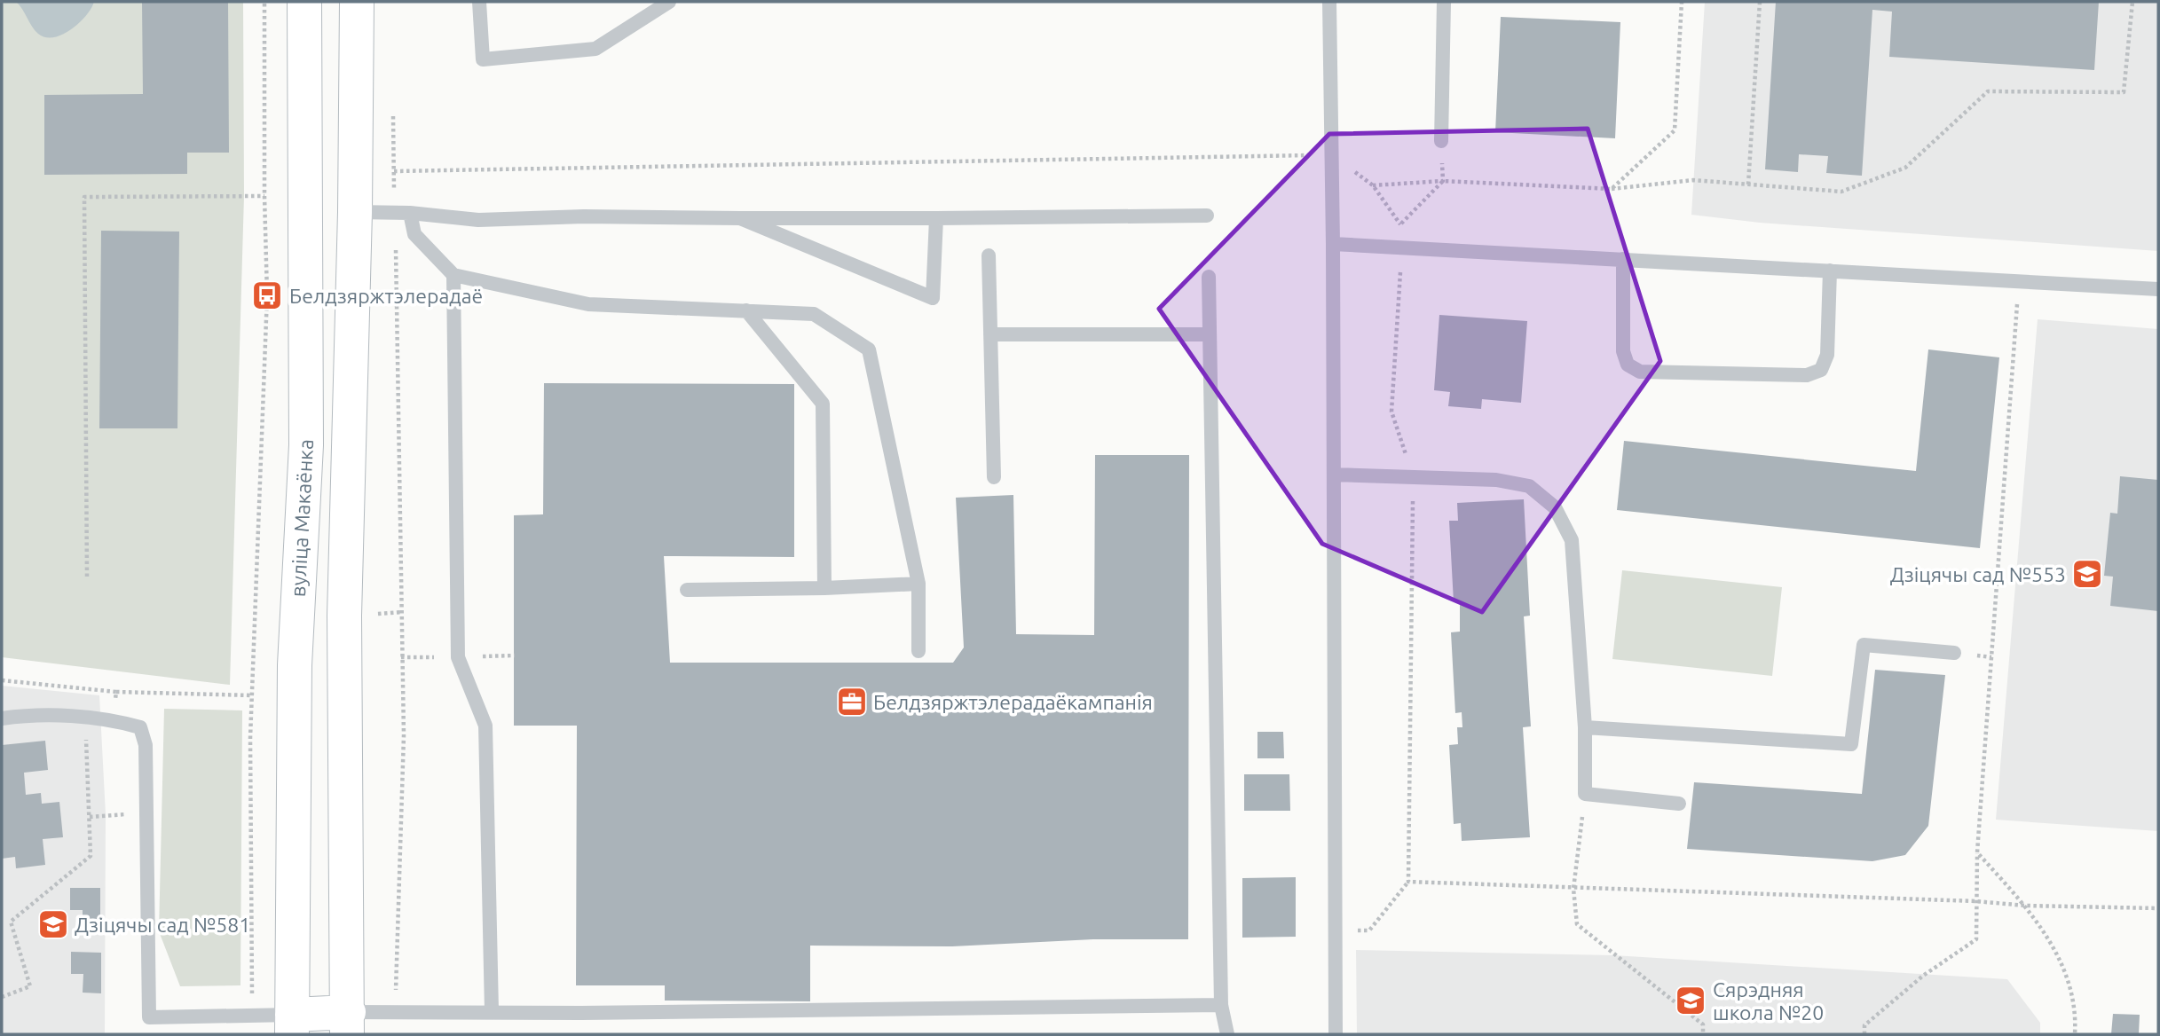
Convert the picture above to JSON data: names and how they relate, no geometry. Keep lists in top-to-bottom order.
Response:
{
  "streets": {
    "street": ["вуліца Макаёнка"]
  },
  "places": {
    "bus stop": ["Белдзяржтэлерадаё"],
    "school or university": ["Дзіцячы сад №553", "Дзіцячы сад №581", "Сярэдняя школа №20"],
    "office": ["Белдзяржтэлерадаёкампанія"]
  }
}
